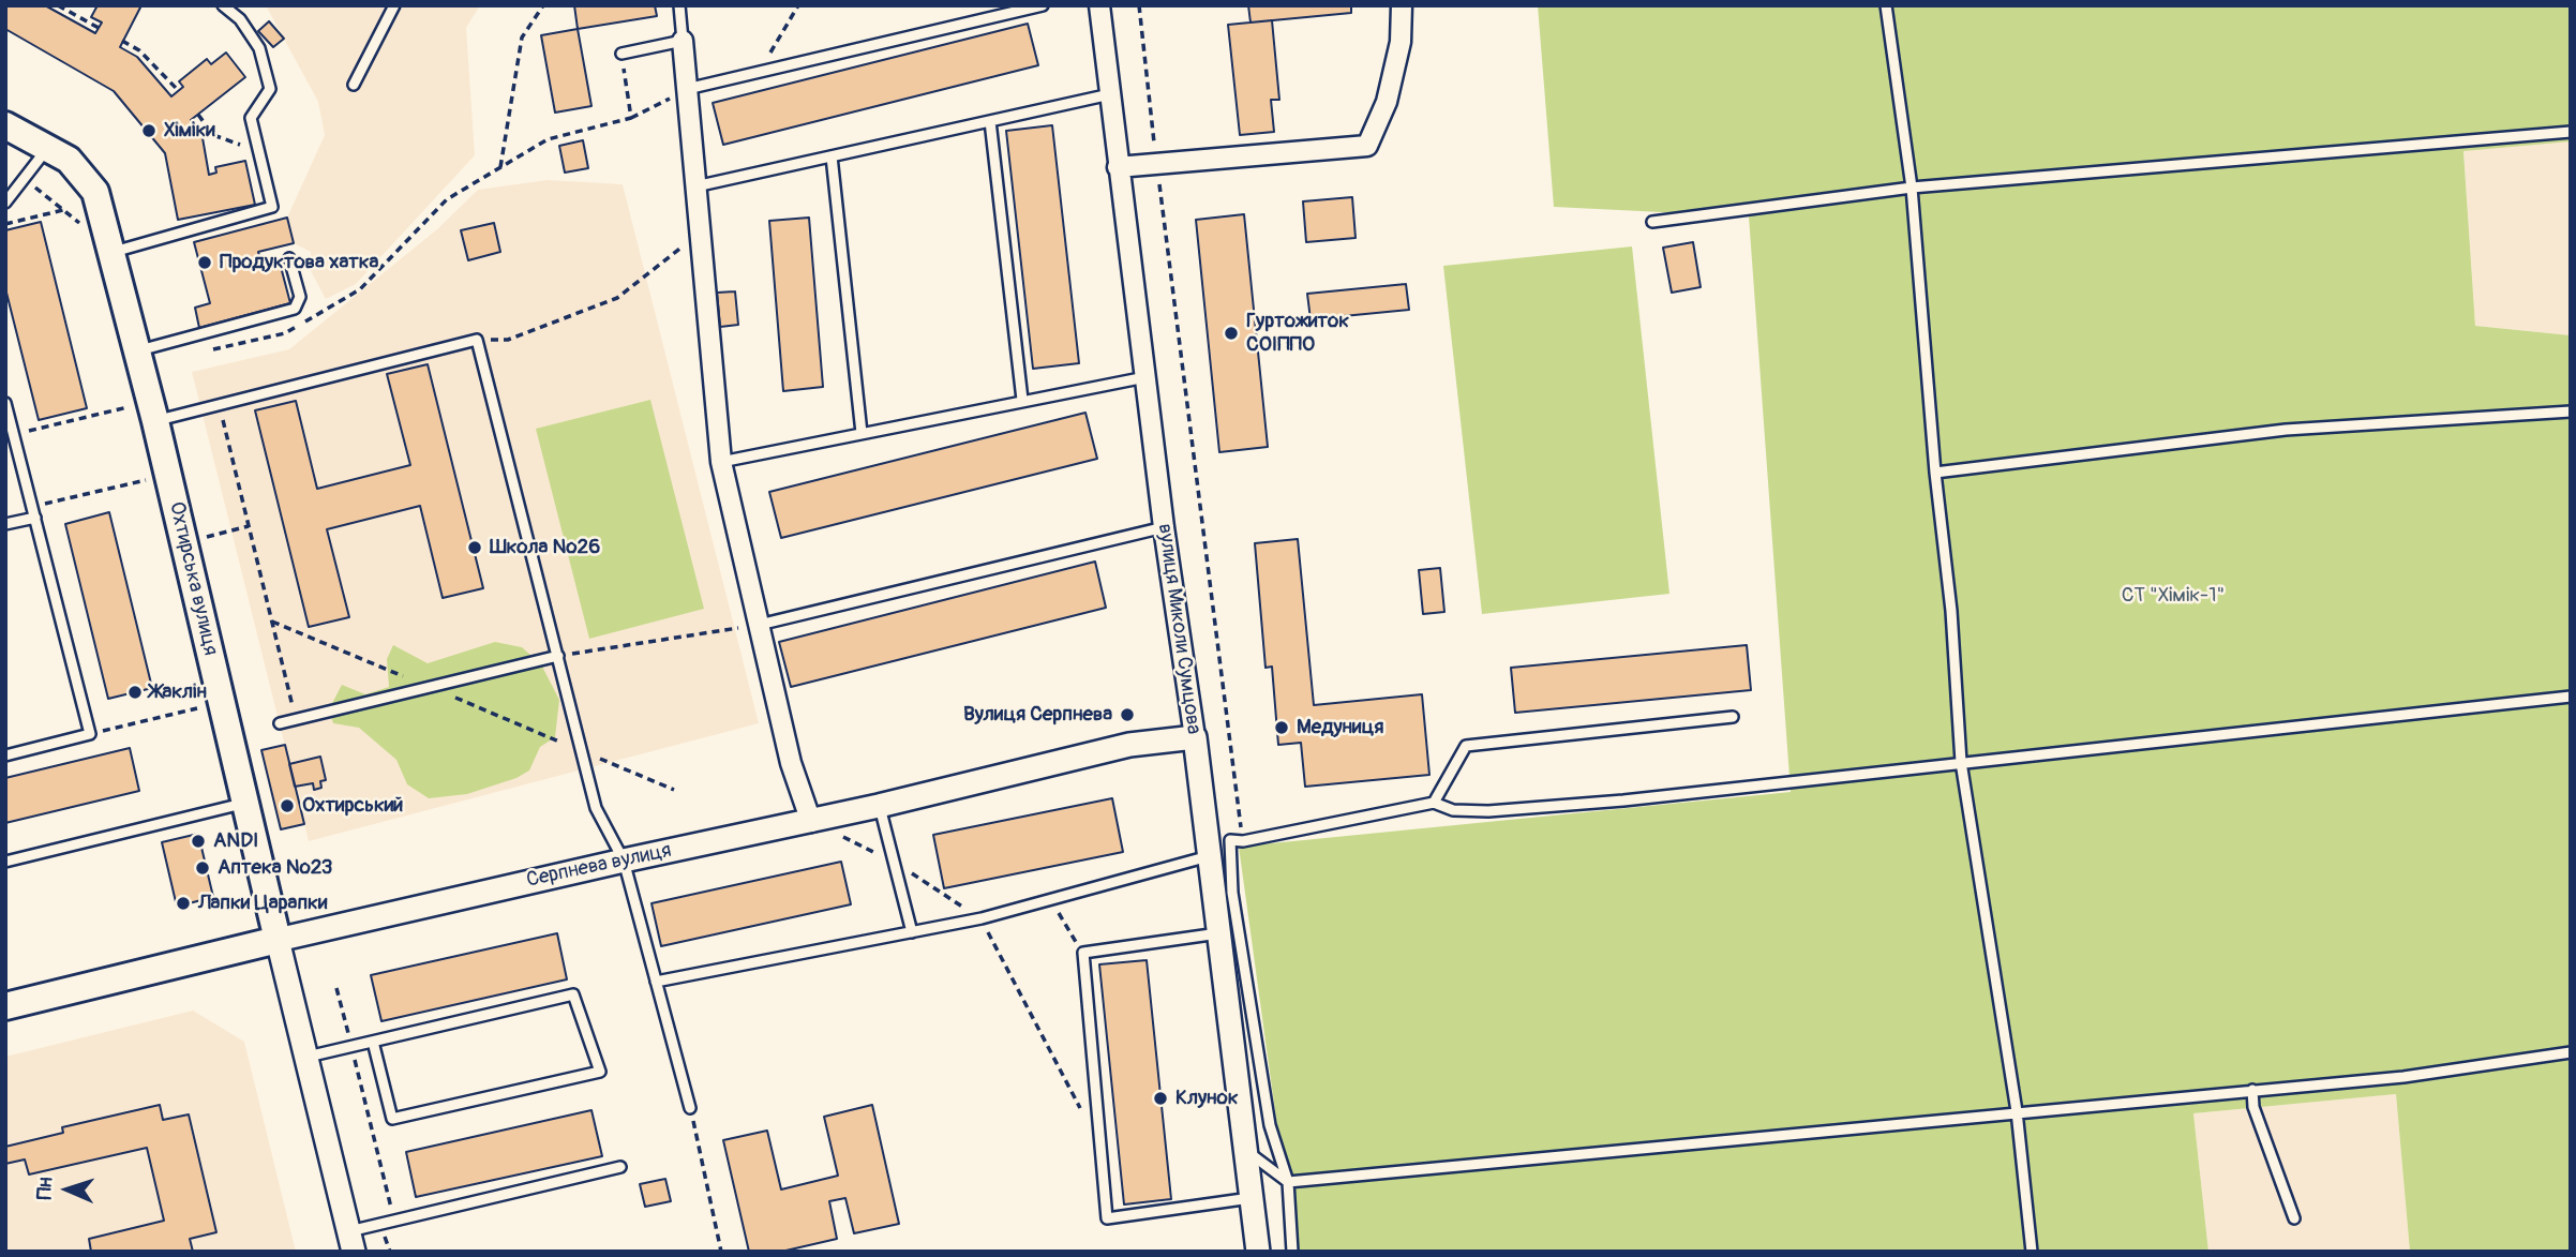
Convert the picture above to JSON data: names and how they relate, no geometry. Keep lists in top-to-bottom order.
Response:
{
  "streets": {
    "main road": ["Охтирська вулиця", "Серпнева вулиця"],
    "street": ["вулиця Миколи Сумцова"]
  },
  "crossings": [
    ["Охтирська вулиця", "Серпнева вулиця"],
    ["вулиця Миколи Сумцова", "Серпнева вулиця"]
  ],
  "parks": ["СТ \"Хімік-1\""],
  "places": [
    "Хіміки",
    "Продуктова хатка",
    "Гуртожиток СОІППО",
    "Школа №26",
    "Жаклін",
    "Вулиця Серпнева",
    "Медуниця",
    "Охтирський",
    "ANDI",
    "Аптека №23",
    "Лапки Царапки",
    "Клунок"
  ],
  "north": "left"
}
